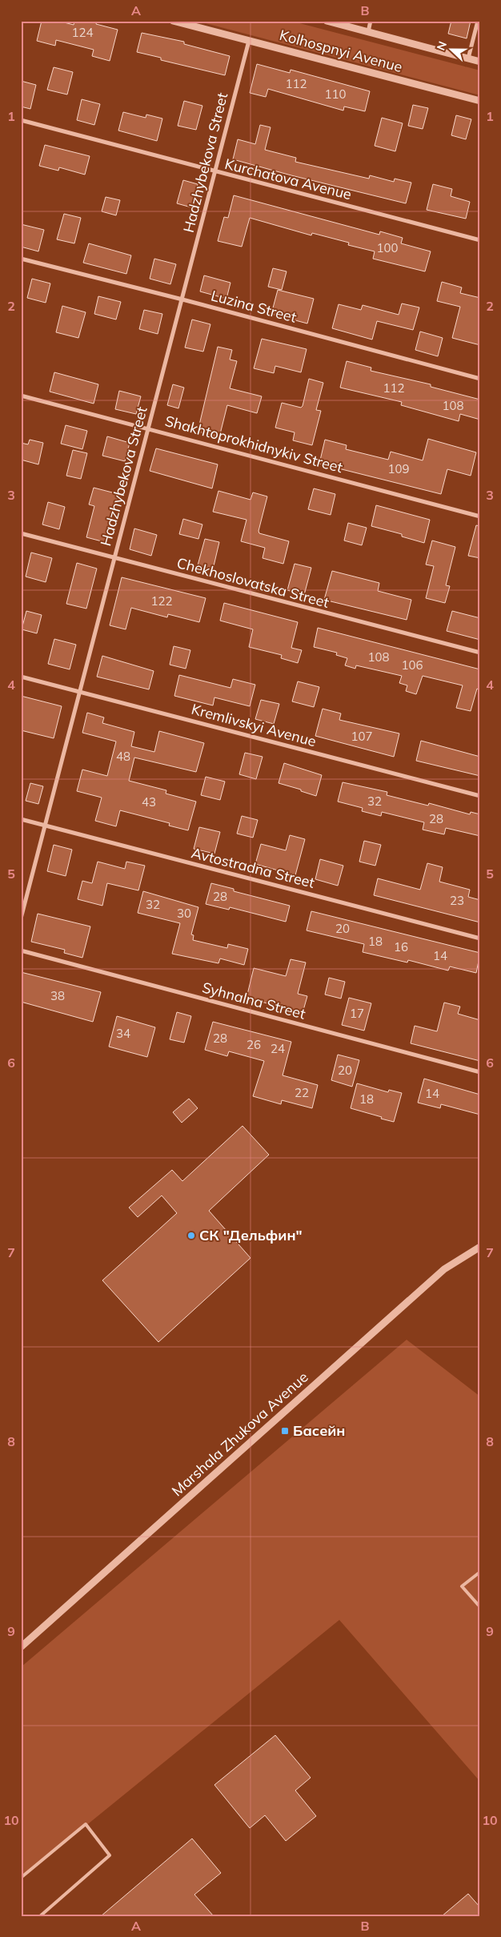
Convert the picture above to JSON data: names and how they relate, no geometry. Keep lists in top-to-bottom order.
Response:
{
  "streets": {
    "street": [
      "Kolhospnyi Avenue",
      "Hadzhybekova Street",
      "Kurchatova Avenue",
      "Luzina Street",
      "Shakhtoprokhidnykiv Street",
      "Chekhoslovatska Street",
      "Kremlivskyi Avenue",
      "Avtostradna Street",
      "Syhnalna Street",
      "Marshala Zhukova Avenue"
    ]
  },
  "crossings": [
    ["Kolhospnyi Avenue", "Hadzhybekova Street"],
    ["Hadzhybekova Street", "Kurchatova Avenue"],
    ["Hadzhybekova Street", "Luzina Street"],
    ["Hadzhybekova Street", "Shakhtoprokhidnykiv Street"],
    ["Hadzhybekova Street", "Chekhoslovatska Street"],
    ["Hadzhybekova Street", "Kremlivskyi Avenue"],
    ["Hadzhybekova Street", "Avtostradna Street"]
  ],
  "places": {
    "other": ["СК \"Дельфин\""],
    "transit": ["Басейн"]
  },
  "house_numbers": [
    "124",
    "112",
    "110",
    "100",
    "112",
    "108",
    "109",
    "122",
    "108",
    "106",
    "107",
    "48",
    "32",
    "43",
    "28",
    "28",
    "23",
    "32",
    "30",
    "20",
    "18",
    "16",
    "14",
    "38",
    "17",
    "34",
    "28",
    "26",
    "24",
    "20",
    "22",
    "14",
    "18"
  ],
  "north": "left",
  "grid": {
    "columns": ["A", "B"],
    "rows": [
      "1",
      "2",
      "3",
      "4",
      "5",
      "6",
      "7",
      "8",
      "9",
      "10"
    ]
  }
}
